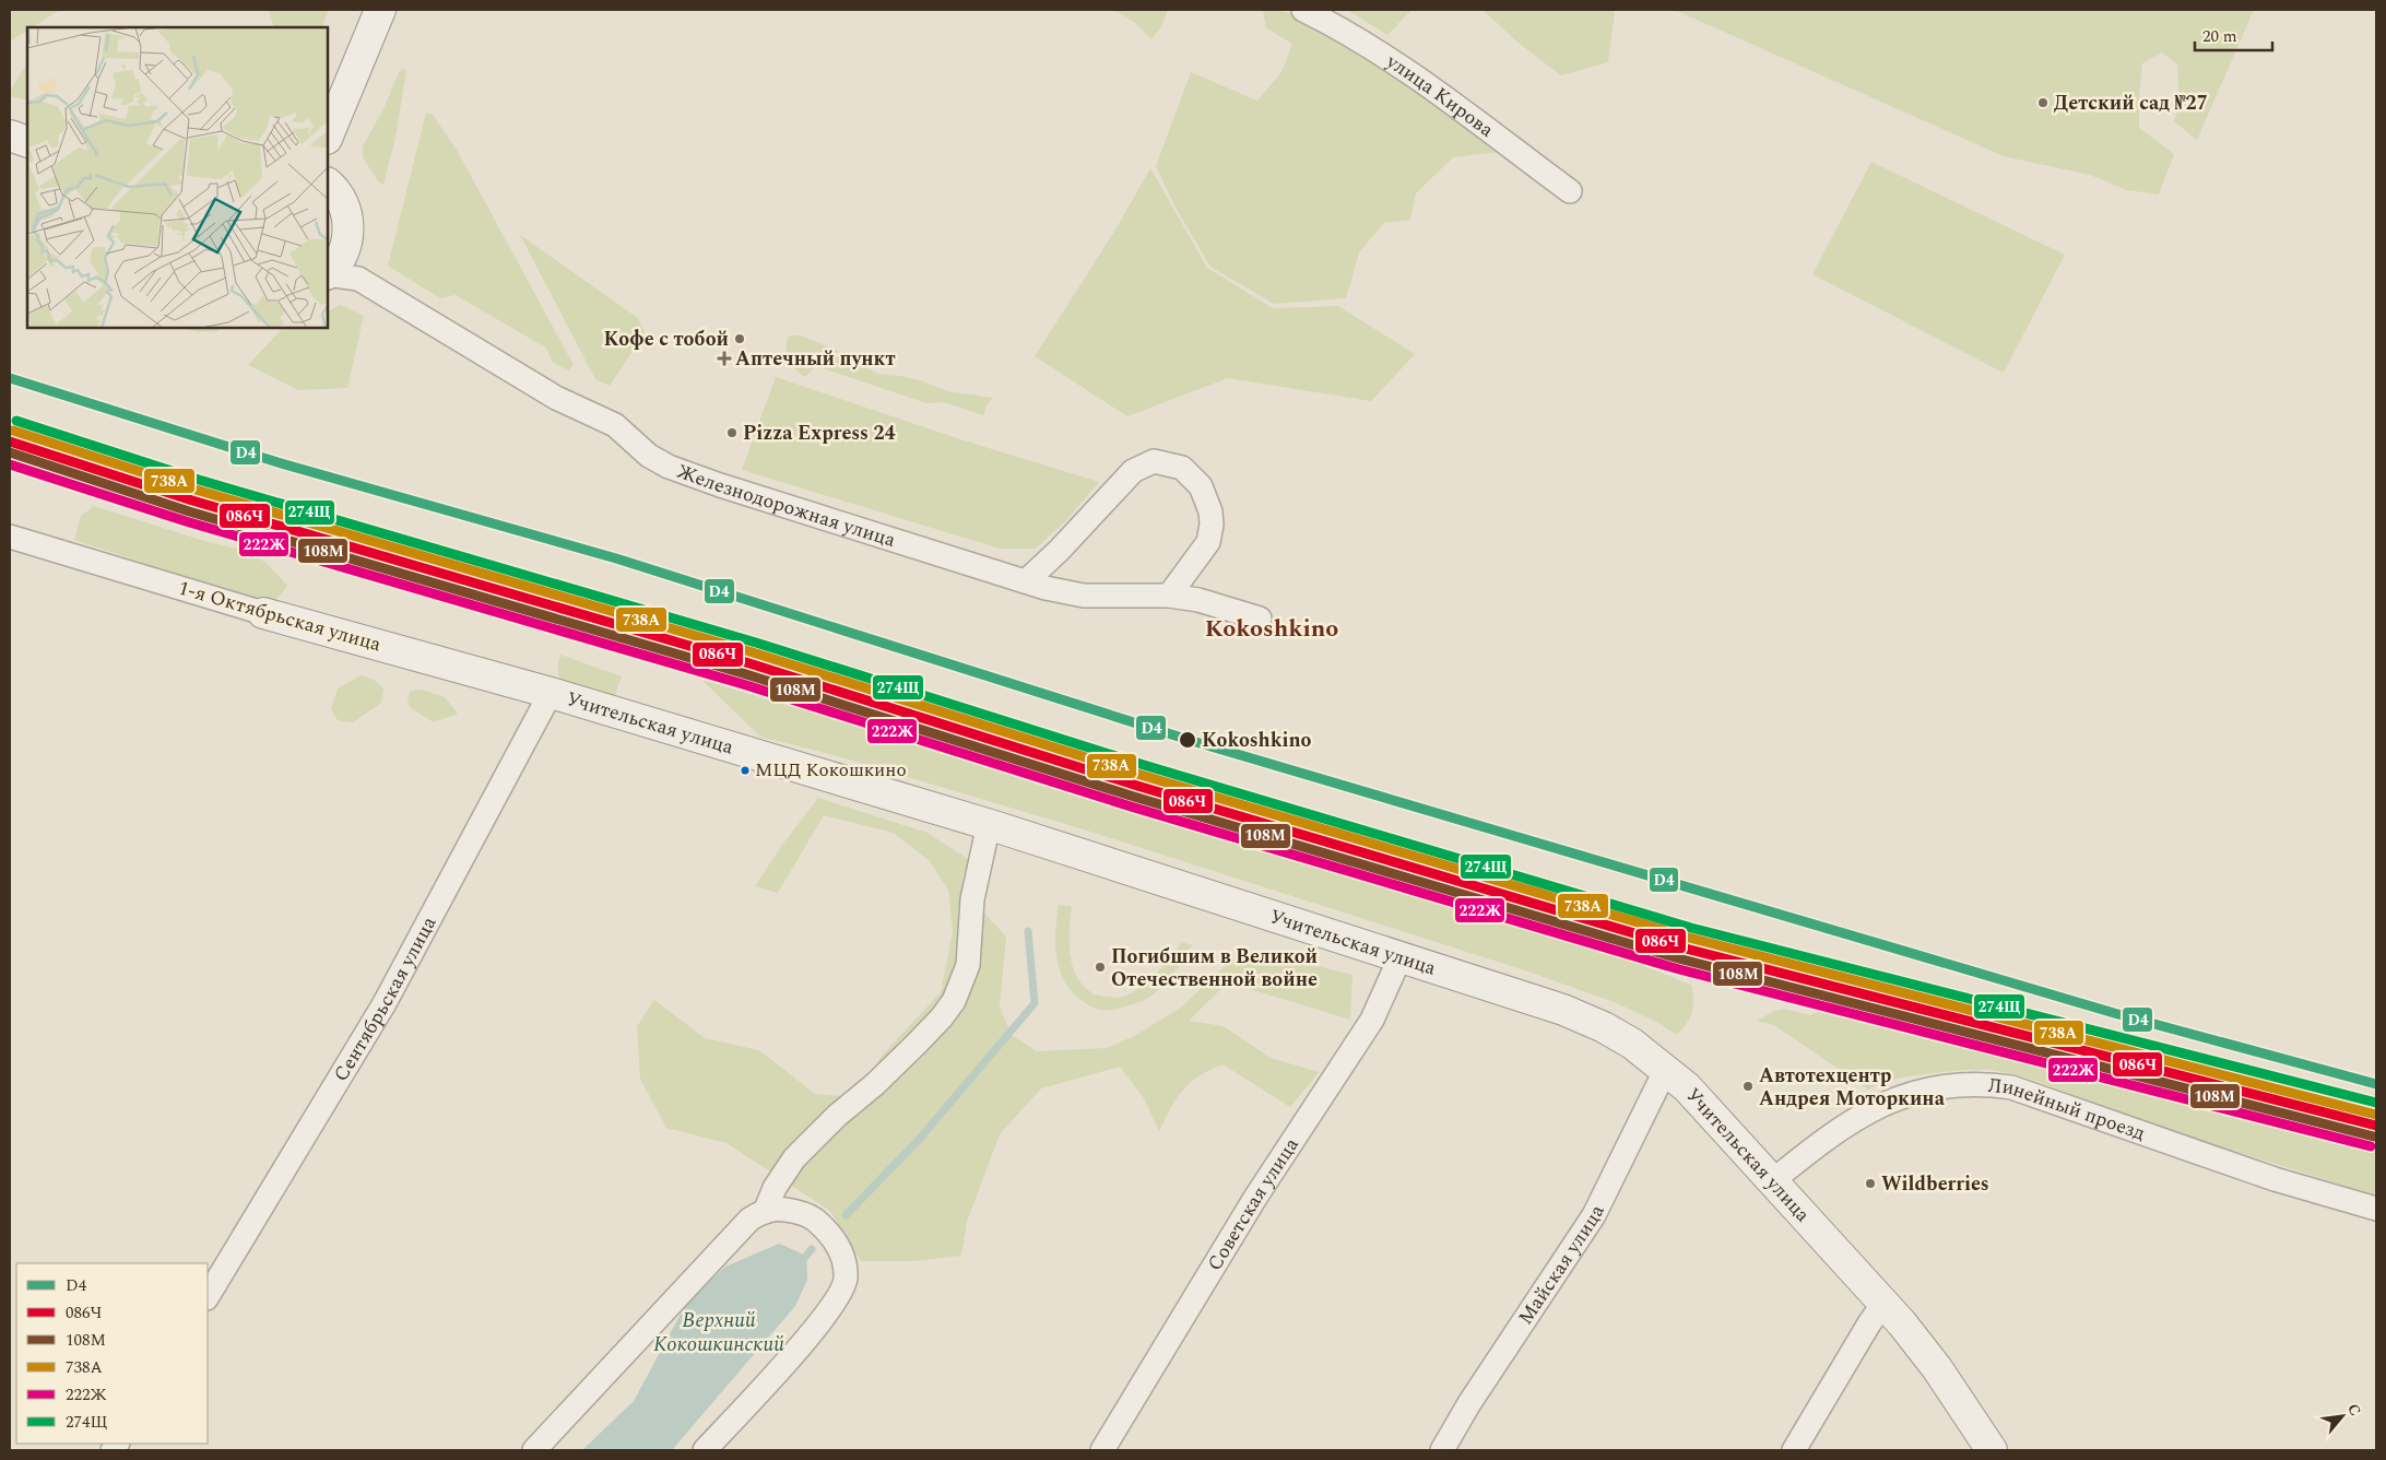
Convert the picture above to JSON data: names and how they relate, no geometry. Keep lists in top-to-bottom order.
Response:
{
  "streets": {
    "street": [
      "улица Кирова",
      "Железнодорожная улица",
      "1-я Октябрьская улица",
      "Учительская улица",
      "Сентябрьская улица",
      "Линейный проезд",
      "Советская улица",
      "Майская улица"
    ]
  },
  "crossings": [
    ["1-я Октябрьская улица", "Учительская улица"],
    ["1-я Октябрьская улица", "Сентябрьская улица"],
    ["Учительская улица", "Сентябрьская улица"],
    ["Учительская улица", "Линейный проезд"],
    ["Учительская улица", "Советская улица"],
    ["Учительская улица", "Майская улица"]
  ],
  "districts": ["Kokoshkino"],
  "water": ["Верхний Кокошкинский"],
  "places": {
    "other": [
      "Детский сад №27",
      "Кофе с тобой",
      "Pizza Express 24",
      "Kokoshkino",
      "МЦД Кокошкино",
      "Погибшим в Великой Отечественной войне",
      "Автотехцентр Андрея Моторкина",
      "Wildberries"
    ],
    "health": ["Аптечный пункт"]
  },
  "lines": [
    "transit line D4",
    "transit line 274Щ",
    "transit line 738А",
    "transit line 086Ч",
    "transit line 108М",
    "transit line 222Ж"
  ],
  "legend": [
    "D4",
    "086Ч",
    "108М",
    "738А",
    "222Ж",
    "274Щ"
  ],
  "scale_bar": "20 m",
  "north": "top right"
}
